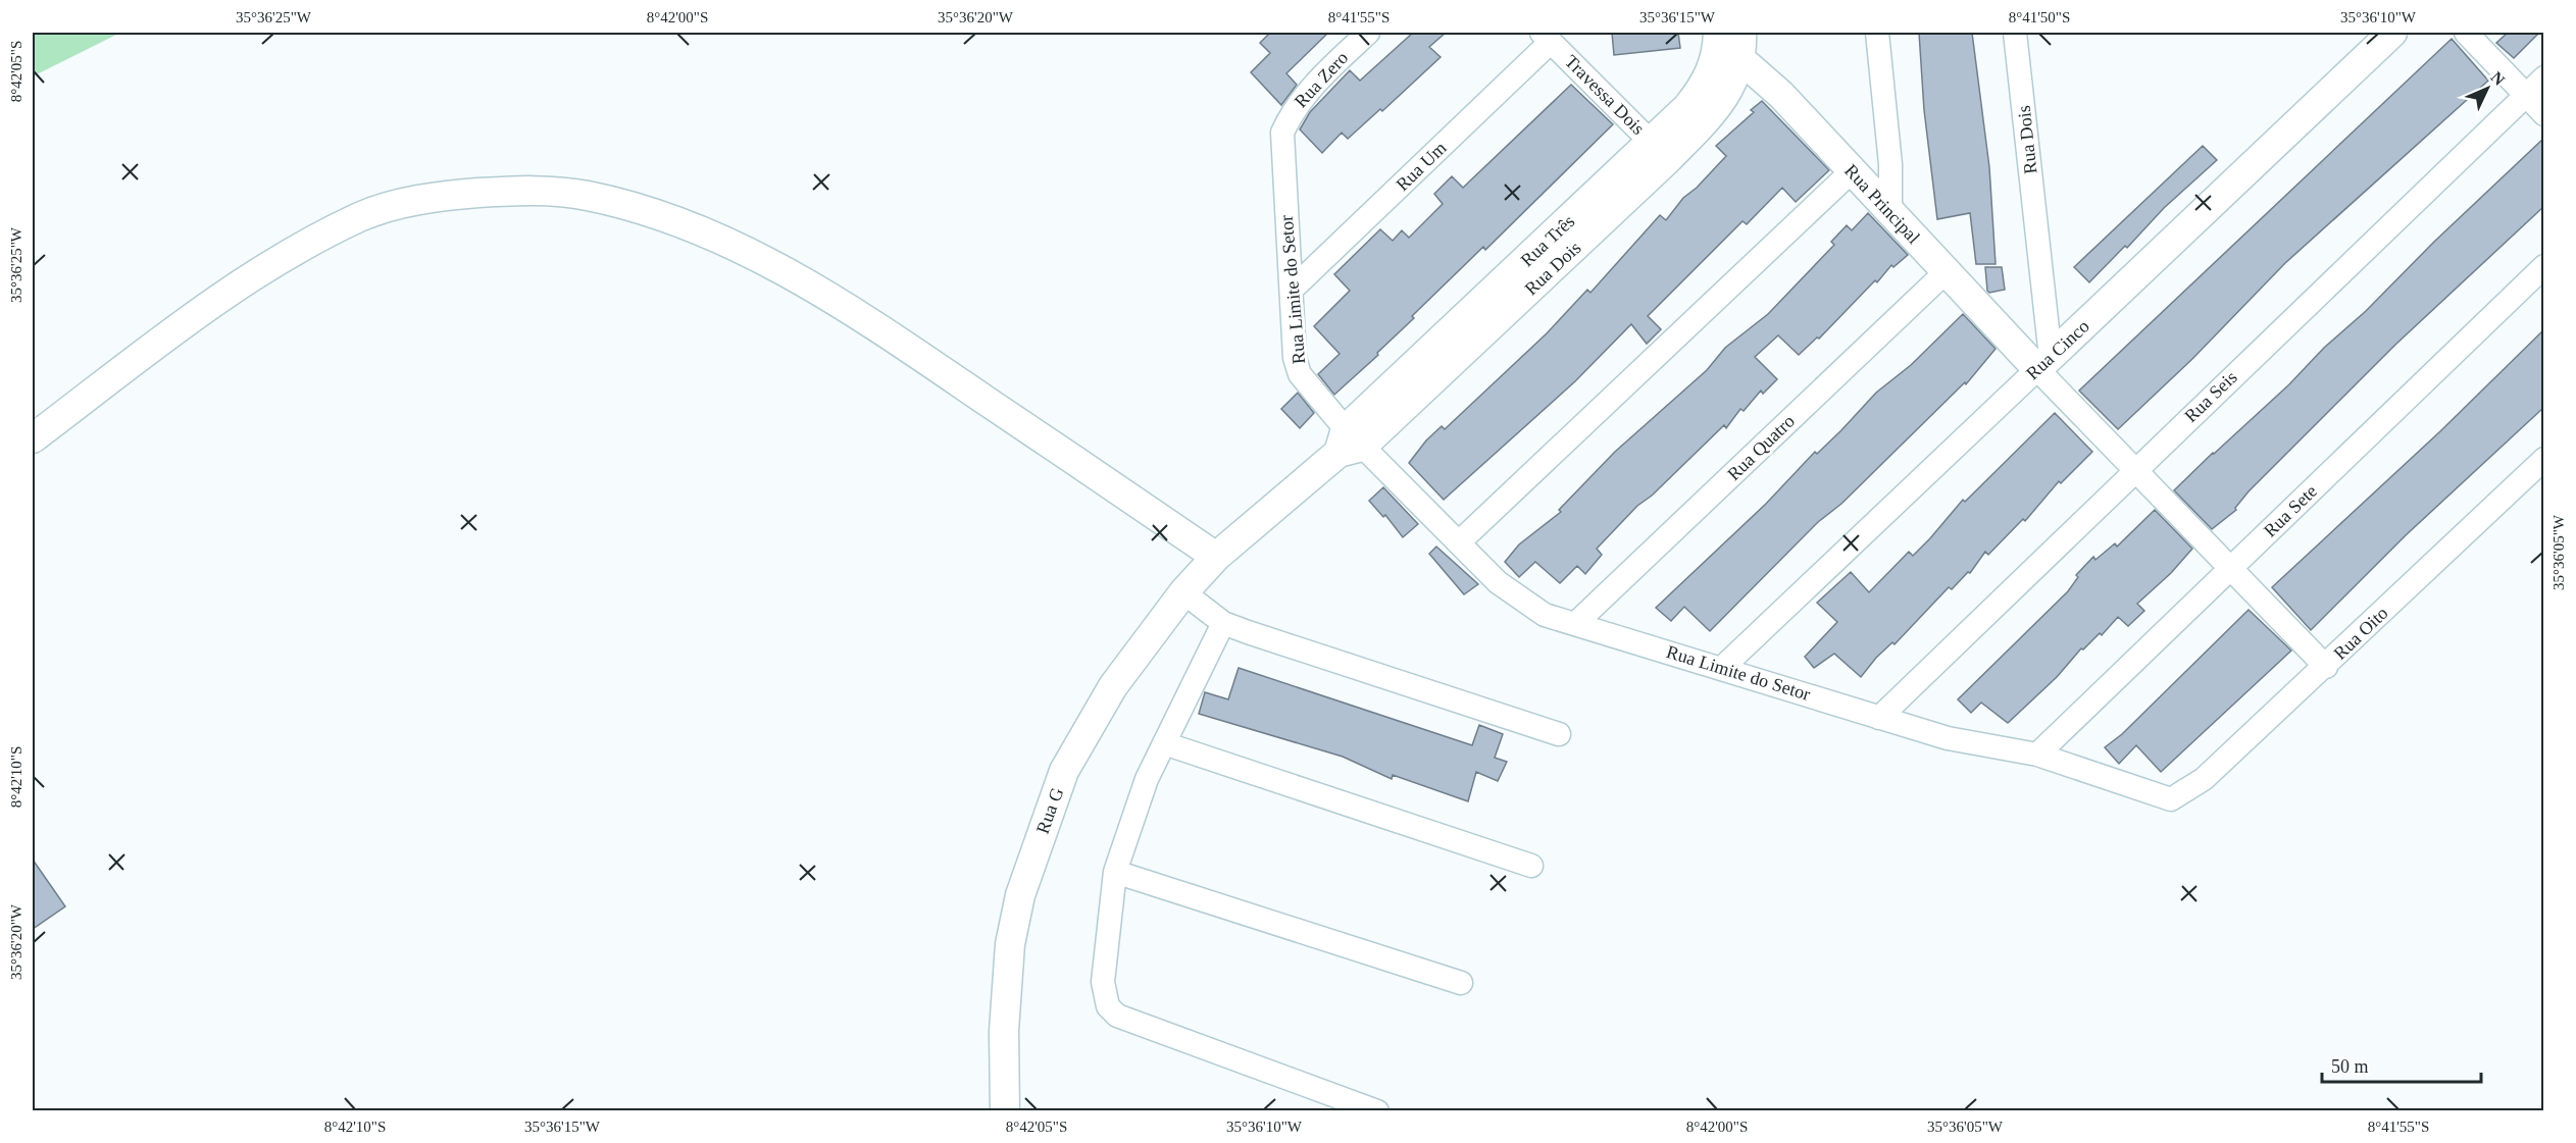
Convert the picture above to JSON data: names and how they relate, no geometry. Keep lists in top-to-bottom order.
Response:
{
  "streets": {
    "street": [
      "Rua Zero",
      "Travessa Dois",
      "Rua Dois",
      "Rua Um",
      "Rua Principal",
      "Rua Limite do Setor",
      "Rua Cinco",
      "Rua Seis",
      "Rua Quatro",
      "Rua Sete",
      "Rua Oito",
      "Rua G"
    ]
  },
  "crossings": [
    ["Rua Zero", "Rua Limite do Setor"],
    ["Travessa Dois", "Rua Dois"],
    ["Travessa Dois", "Rua Um"],
    ["Rua Dois", "Rua Principal"],
    ["Rua Dois", "Rua Limite do Setor"],
    ["Rua Dois", "Rua Cinco"],
    ["Rua Dois", "Rua G"],
    ["Rua Um", "Rua Limite do Setor"],
    ["Rua Principal", "Rua Cinco"],
    ["Rua Principal", "Rua Quatro"],
    ["Rua Limite do Setor", "Rua Cinco"],
    ["Rua Limite do Setor", "Rua Seis"],
    ["Rua Limite do Setor", "Rua Quatro"],
    ["Rua Limite do Setor", "Rua Sete"],
    ["Rua Limite do Setor", "Rua Oito"]
  ],
  "scale_bar": "50 m",
  "north": "top right",
  "coordinates": [
    "35°36'25\"W",
    "8°42'00\"S",
    "35°36'20\"W",
    "8°41'55\"S",
    "35°36'15\"W",
    "8°41'50\"S",
    "35°36'10\"W",
    "8°42'05\"S",
    "35°36'05\"W",
    "8°42'10\"S"
  ]
}
